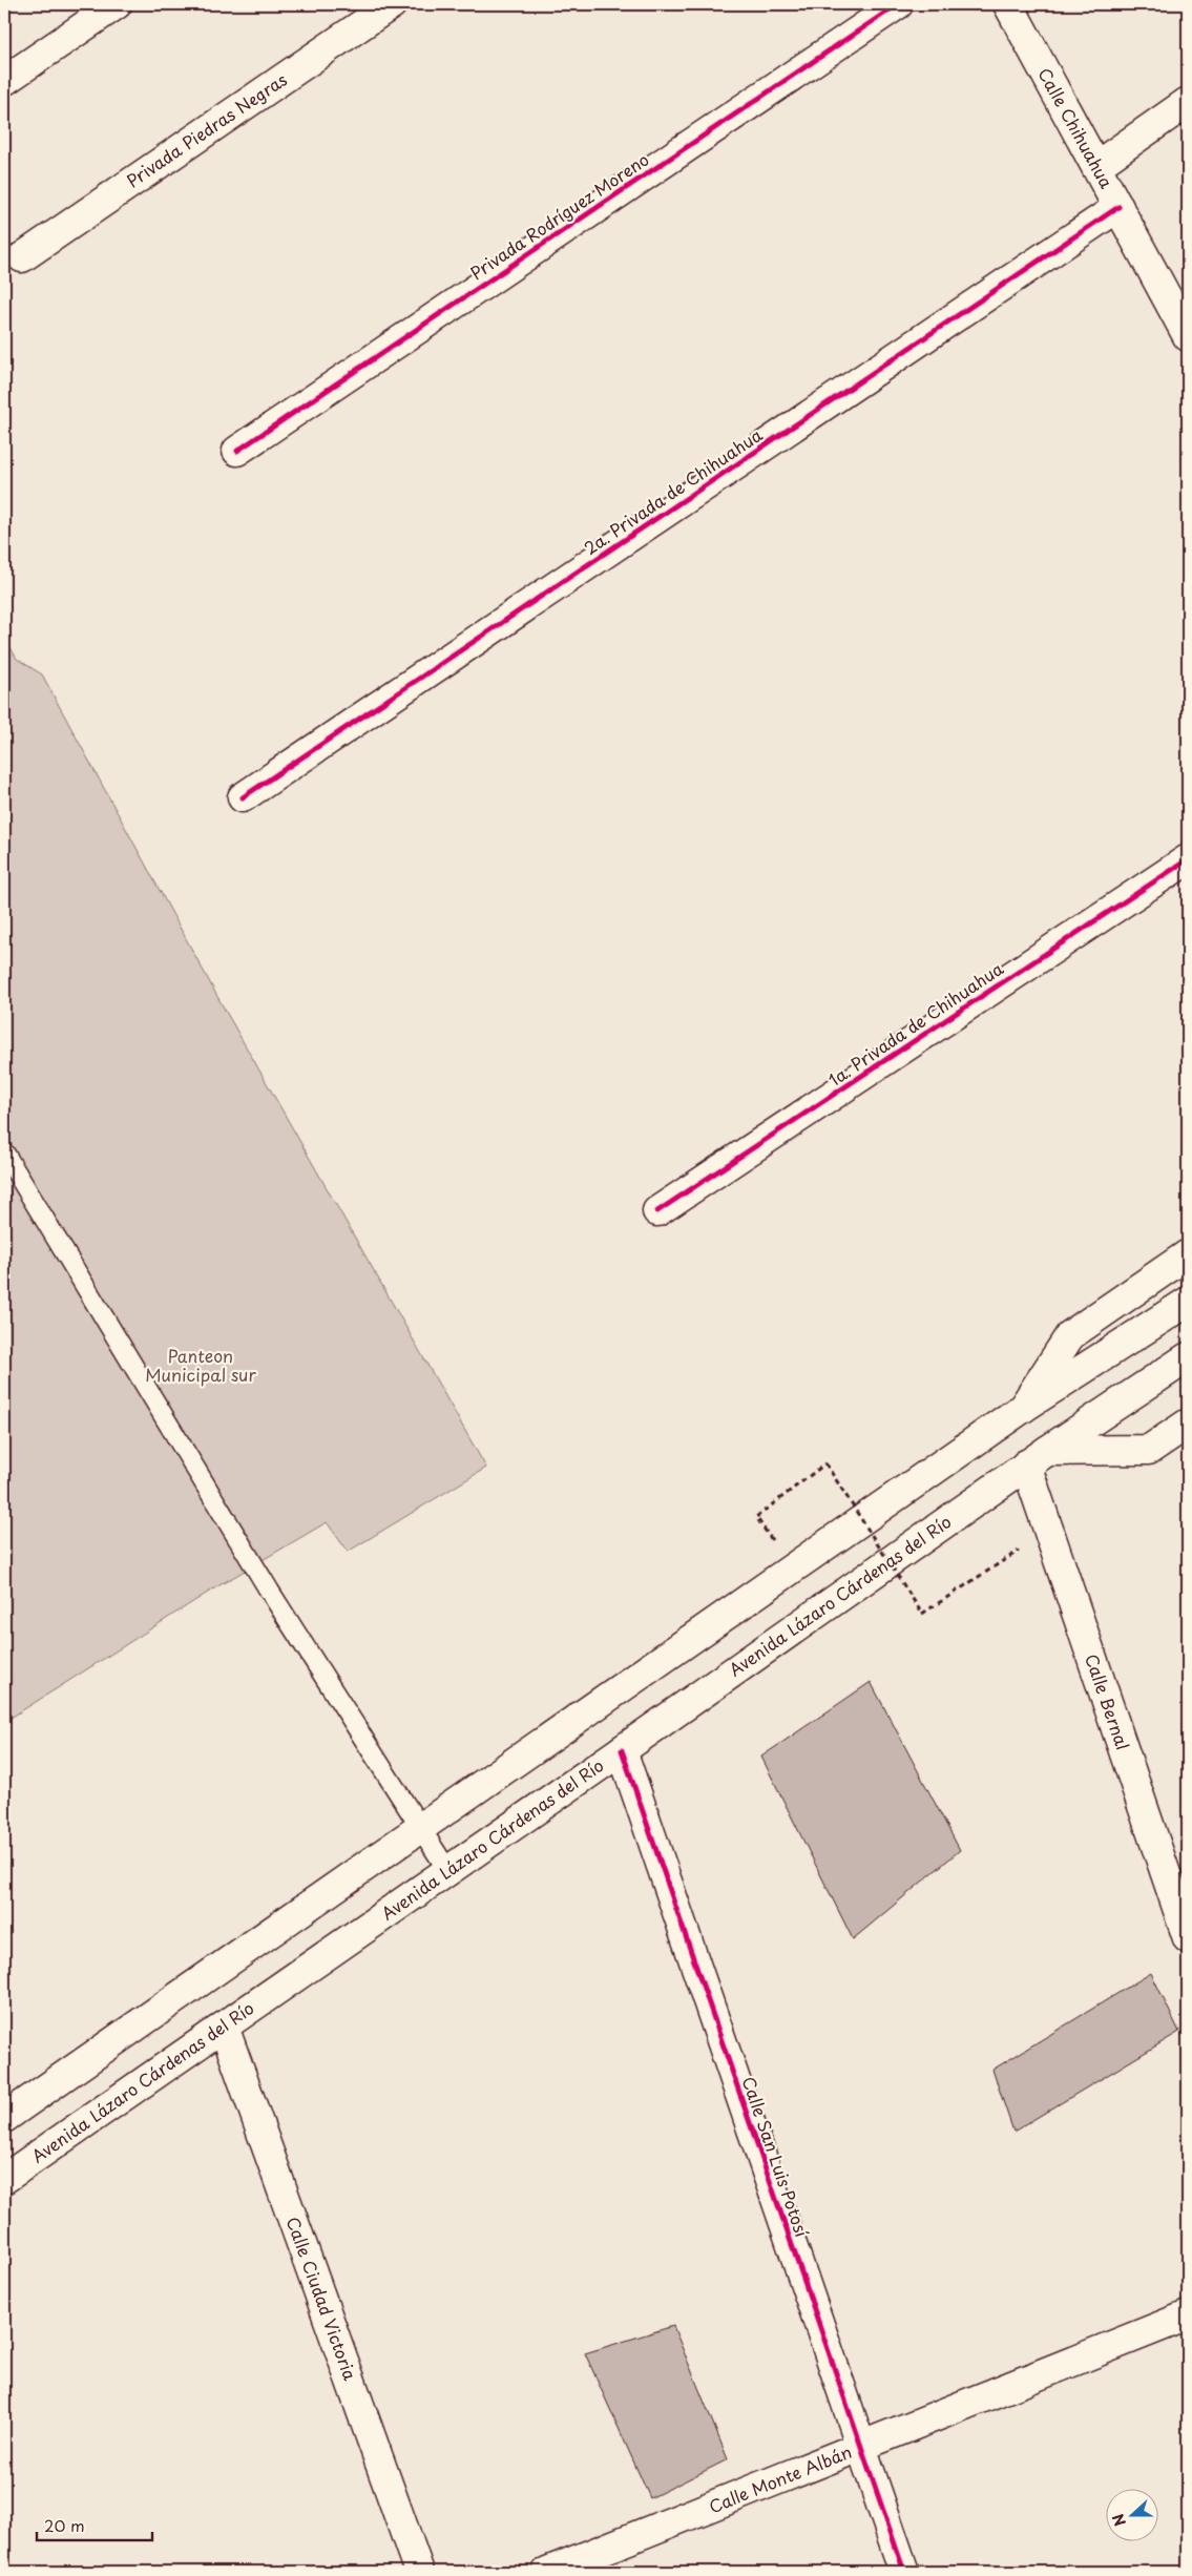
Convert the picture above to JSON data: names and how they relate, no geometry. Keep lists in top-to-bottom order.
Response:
{
  "streets": {
    "street": [
      "Calle Chihuahua",
      "Privada Piedras Negras",
      "Privada Rodríguez Moreno",
      "2a. Privada de Chihuahua",
      "1a. Privada de Chihuahua",
      "Avenida Lázaro Cárdenas del Río",
      "Calle Bernal",
      "Calle San Luis Potosí",
      "Calle Ciudad Victoria",
      "Calle Monte Albán"
    ]
  },
  "crossings": [
    ["Calle Chihuahua", "2a. Privada de Chihuahua"],
    ["Avenida Lázaro Cárdenas del Río", "Calle Bernal"],
    ["Avenida Lázaro Cárdenas del Río", "Calle San Luis Potosí"],
    ["Avenida Lázaro Cárdenas del Río", "Calle Ciudad Victoria"],
    ["Calle San Luis Potosí", "Calle Monte Albán"]
  ],
  "parks": ["Panteon Municipal sur"],
  "scale_bar": "20 m",
  "north": "left"
}
